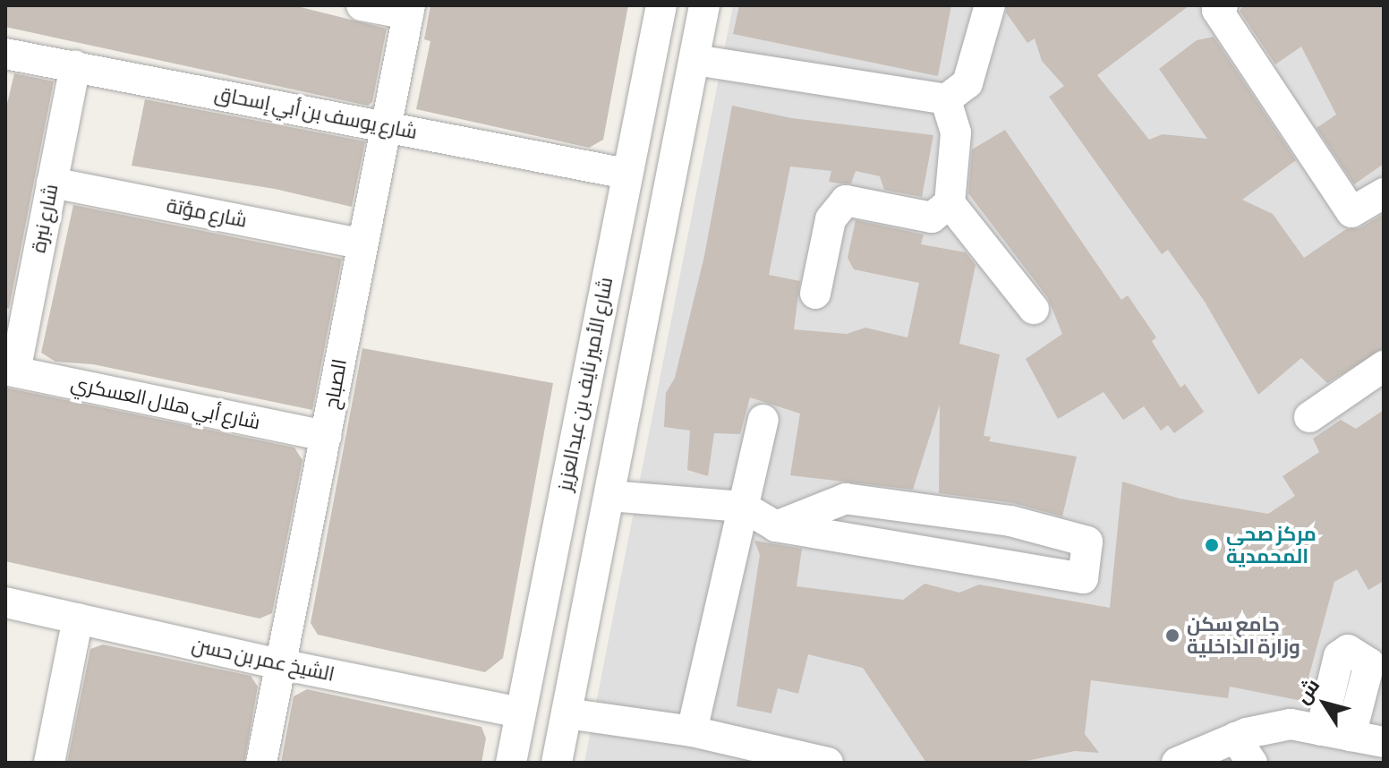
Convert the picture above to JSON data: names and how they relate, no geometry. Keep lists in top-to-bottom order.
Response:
{
  "streets": {
    "street": [
      "شارع يوسف بن أبي إسحاق",
      "شارع مؤتة",
      "شارع نبرة",
      "الصباح",
      "شارع الأمير نايف بن عبدالعزيز",
      "شارع أبي هلال العسكري",
      "الشيخ عمر بن حسن"
    ]
  },
  "crossings": [
    ["شارع يوسف بن أبي إسحاق", "شارع نبرة"],
    ["شارع يوسف بن أبي إسحاق", "الصباح"],
    ["شارع يوسف بن أبي إسحاق", "شارع الأمير نايف بن عبدالعزيز"],
    ["شارع مؤتة", "شارع نبرة"],
    ["شارع مؤتة", "الصباح"],
    ["شارع نبرة", "شارع أبي هلال العسكري"],
    ["الصباح", "شارع أبي هلال العسكري"],
    ["الصباح", "الشيخ عمر بن حسن"],
    ["شارع الأمير نايف بن عبدالعزيز", "الشيخ عمر بن حسن"]
  ],
  "places": ["مركز صحي المحمدية", "جامع سكن وزارة الداخلية"],
  "north": "top left"
}
